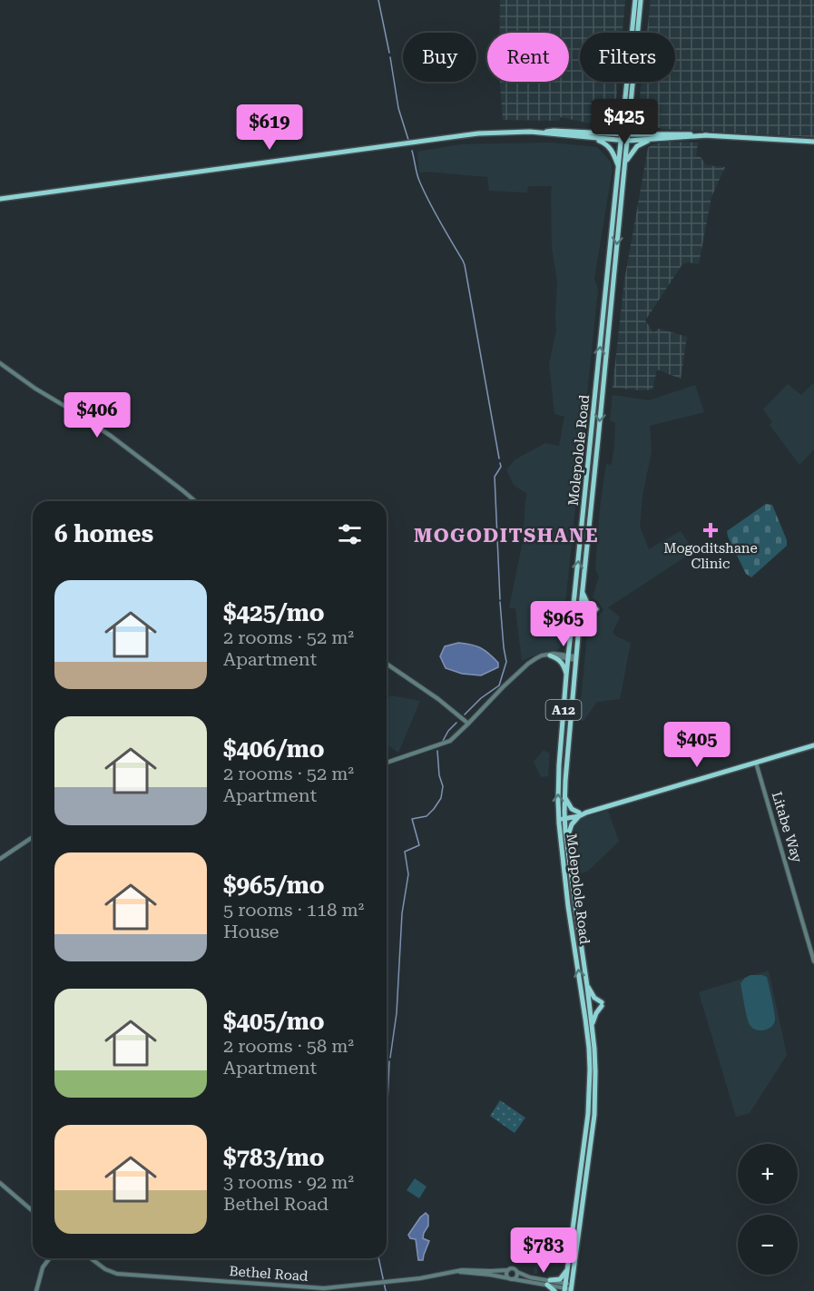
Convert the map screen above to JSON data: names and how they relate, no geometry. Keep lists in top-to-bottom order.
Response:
{
  "streets": {
    "main road": ["Molepolole Road", "A12"],
    "street": ["Litabe Way", "Bethel Road"]
  },
  "crossings": [
    ["Molepolole Road", "Bethel Road"]
  ],
  "districts": ["MOGODITSHANE"],
  "places": {
    "health": ["Mogoditshane Clinic"]
  },
  "page": {
    "chip": ["Buy", "Rent", "Filters"],
    "price": [
      "$425",
      "$619",
      "$406",
      "$965",
      "$405",
      "$783"
    ],
    "heading": "6 homes",
    "list": [
      {
        "name": "$425/mo",
        "note": "2 rooms · 52 m² · Apartment"
      },
      {
        "name": "$406/mo",
        "note": "2 rooms · 52 m² · Apartment"
      },
      {
        "name": "$965/mo",
        "note": "5 rooms · 118 m² · House"
      },
      {
        "name": "$405/mo",
        "note": "2 rooms · 58 m² · Apartment"
      },
      {
        "name": "$783/mo",
        "note": "3 rooms · 92 m² · Bethel Road"
      }
    ],
    "map_buttons": ["+", "−"]
  }
}
